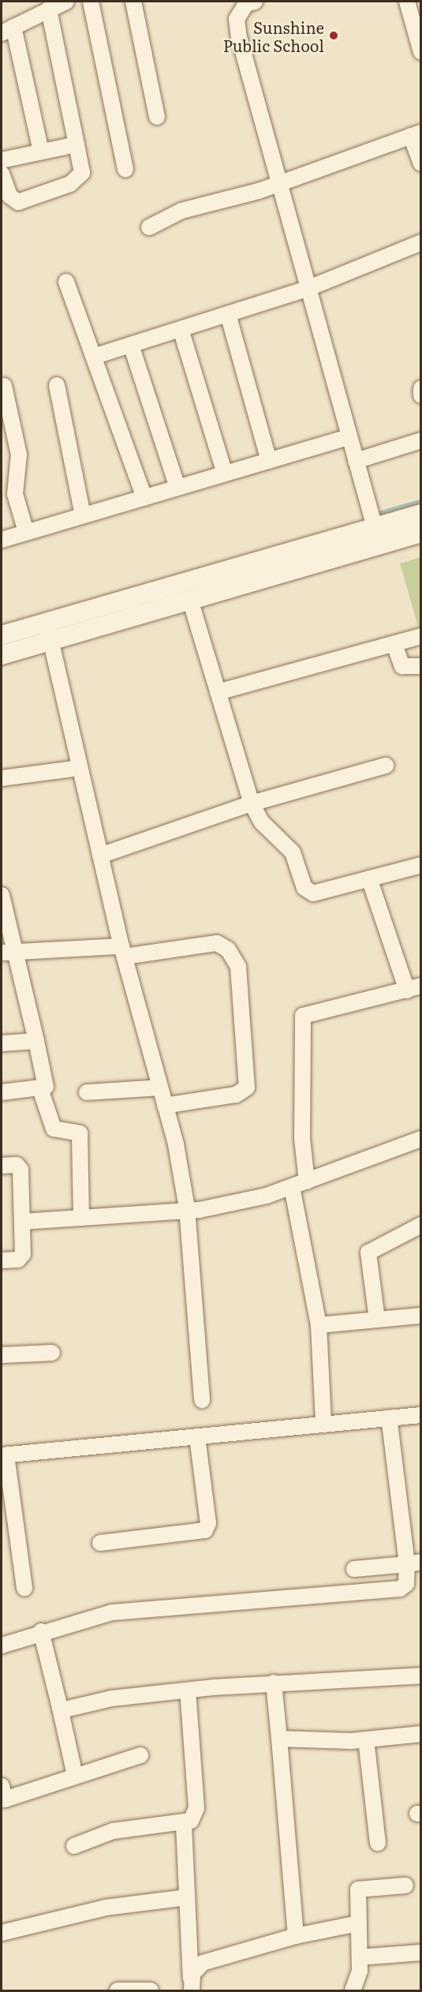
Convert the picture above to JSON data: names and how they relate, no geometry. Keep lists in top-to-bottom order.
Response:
{
  "places": ["Sunshine Public School"]
}
